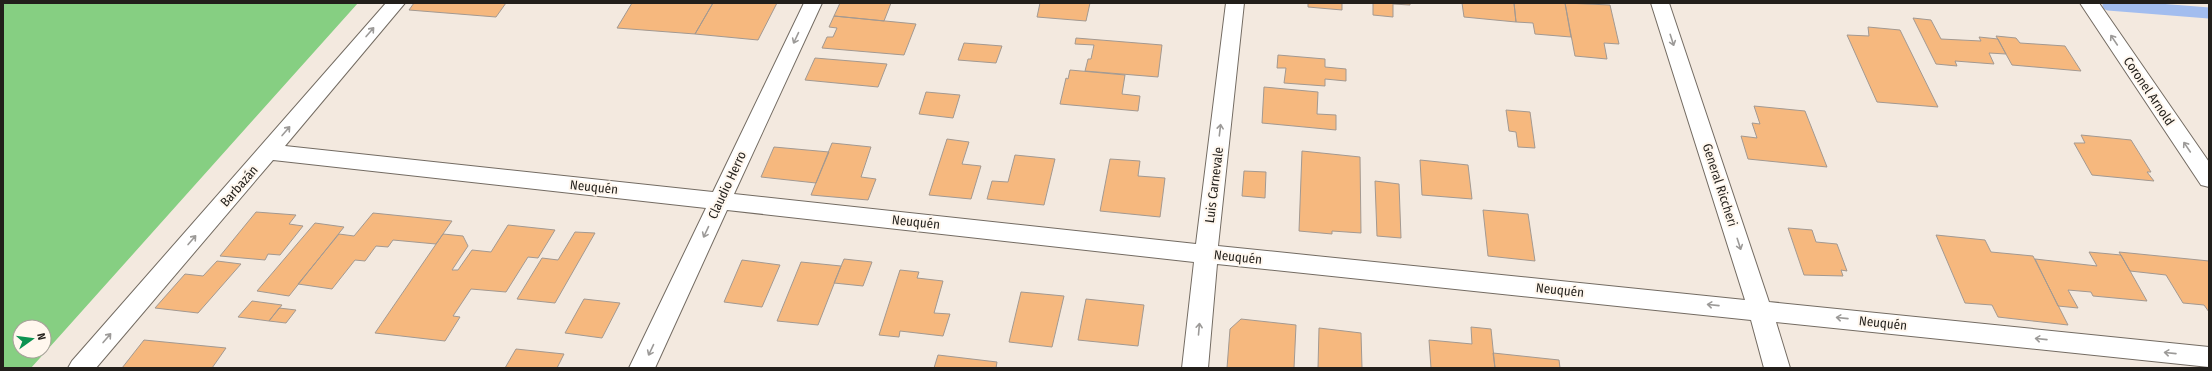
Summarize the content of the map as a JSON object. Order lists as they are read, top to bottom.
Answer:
{
  "streets": {
    "street": [
      "Coronel Arnold",
      "Claudio Herro",
      "Luis Carnevale",
      "General Riccheri",
      "Barbazán",
      "Neuquén"
    ]
  },
  "crossings": [
    ["Claudio Herro", "Neuquén"],
    ["Luis Carnevale", "Neuquén"],
    ["General Riccheri", "Neuquén"],
    ["Barbazán", "Neuquén"]
  ],
  "one_way": [
    "Coronel Arnold",
    "Claudio Herro",
    "Luis Carnevale",
    "General Riccheri",
    "Barbazán",
    "Neuquén"
  ],
  "north": "right"
}
